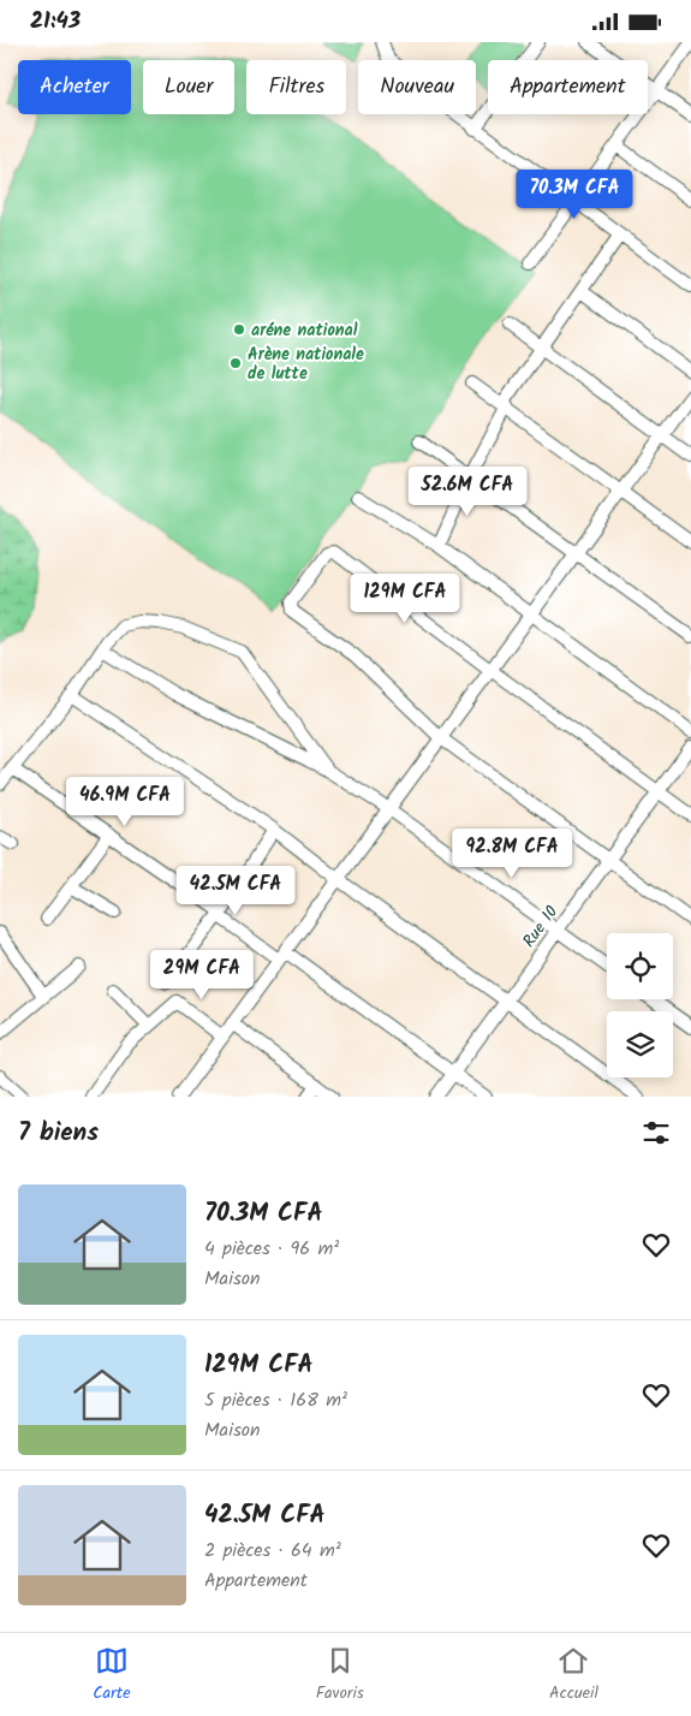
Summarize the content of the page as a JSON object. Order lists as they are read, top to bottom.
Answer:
{
  "streets": {
    "street": ["Rue 10"]
  },
  "places": ["aréne national", "Arène nationale de lutte"],
  "page": {
    "status": "21:43",
    "chip": [
      "Acheter",
      "Louer",
      "Filtres",
      "Nouveau",
      "Appartement"
    ],
    "price": [
      "70.3M CFA",
      "52.6M CFA",
      "129M CFA",
      "46.9M CFA",
      "92.8M CFA",
      "42.5M CFA",
      "29M CFA"
    ],
    "heading": "7 biens",
    "list": [
      {
        "name": "70.3M CFA",
        "note": "4 pièces · 96 m² · Maison"
      },
      {
        "name": "129M CFA",
        "note": "5 pièces · 168 m² · Maison"
      },
      {
        "name": "42.5M CFA",
        "note": "2 pièces · 64 m² · Appartement"
      }
    ],
    "tabs": ["Carte", "Favoris", "Accueil"]
  }
}
